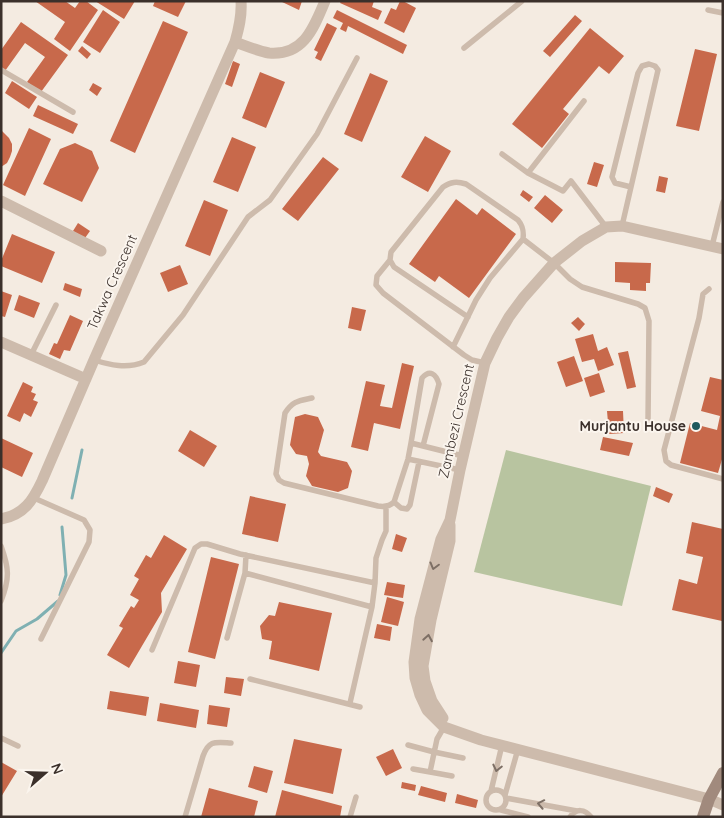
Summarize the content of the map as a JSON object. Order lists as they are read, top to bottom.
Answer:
{
  "streets": {
    "street": ["Takwa Crescent", "Zambezi Crescent"]
  },
  "places": ["Murjantu House"],
  "north": "right"
}
